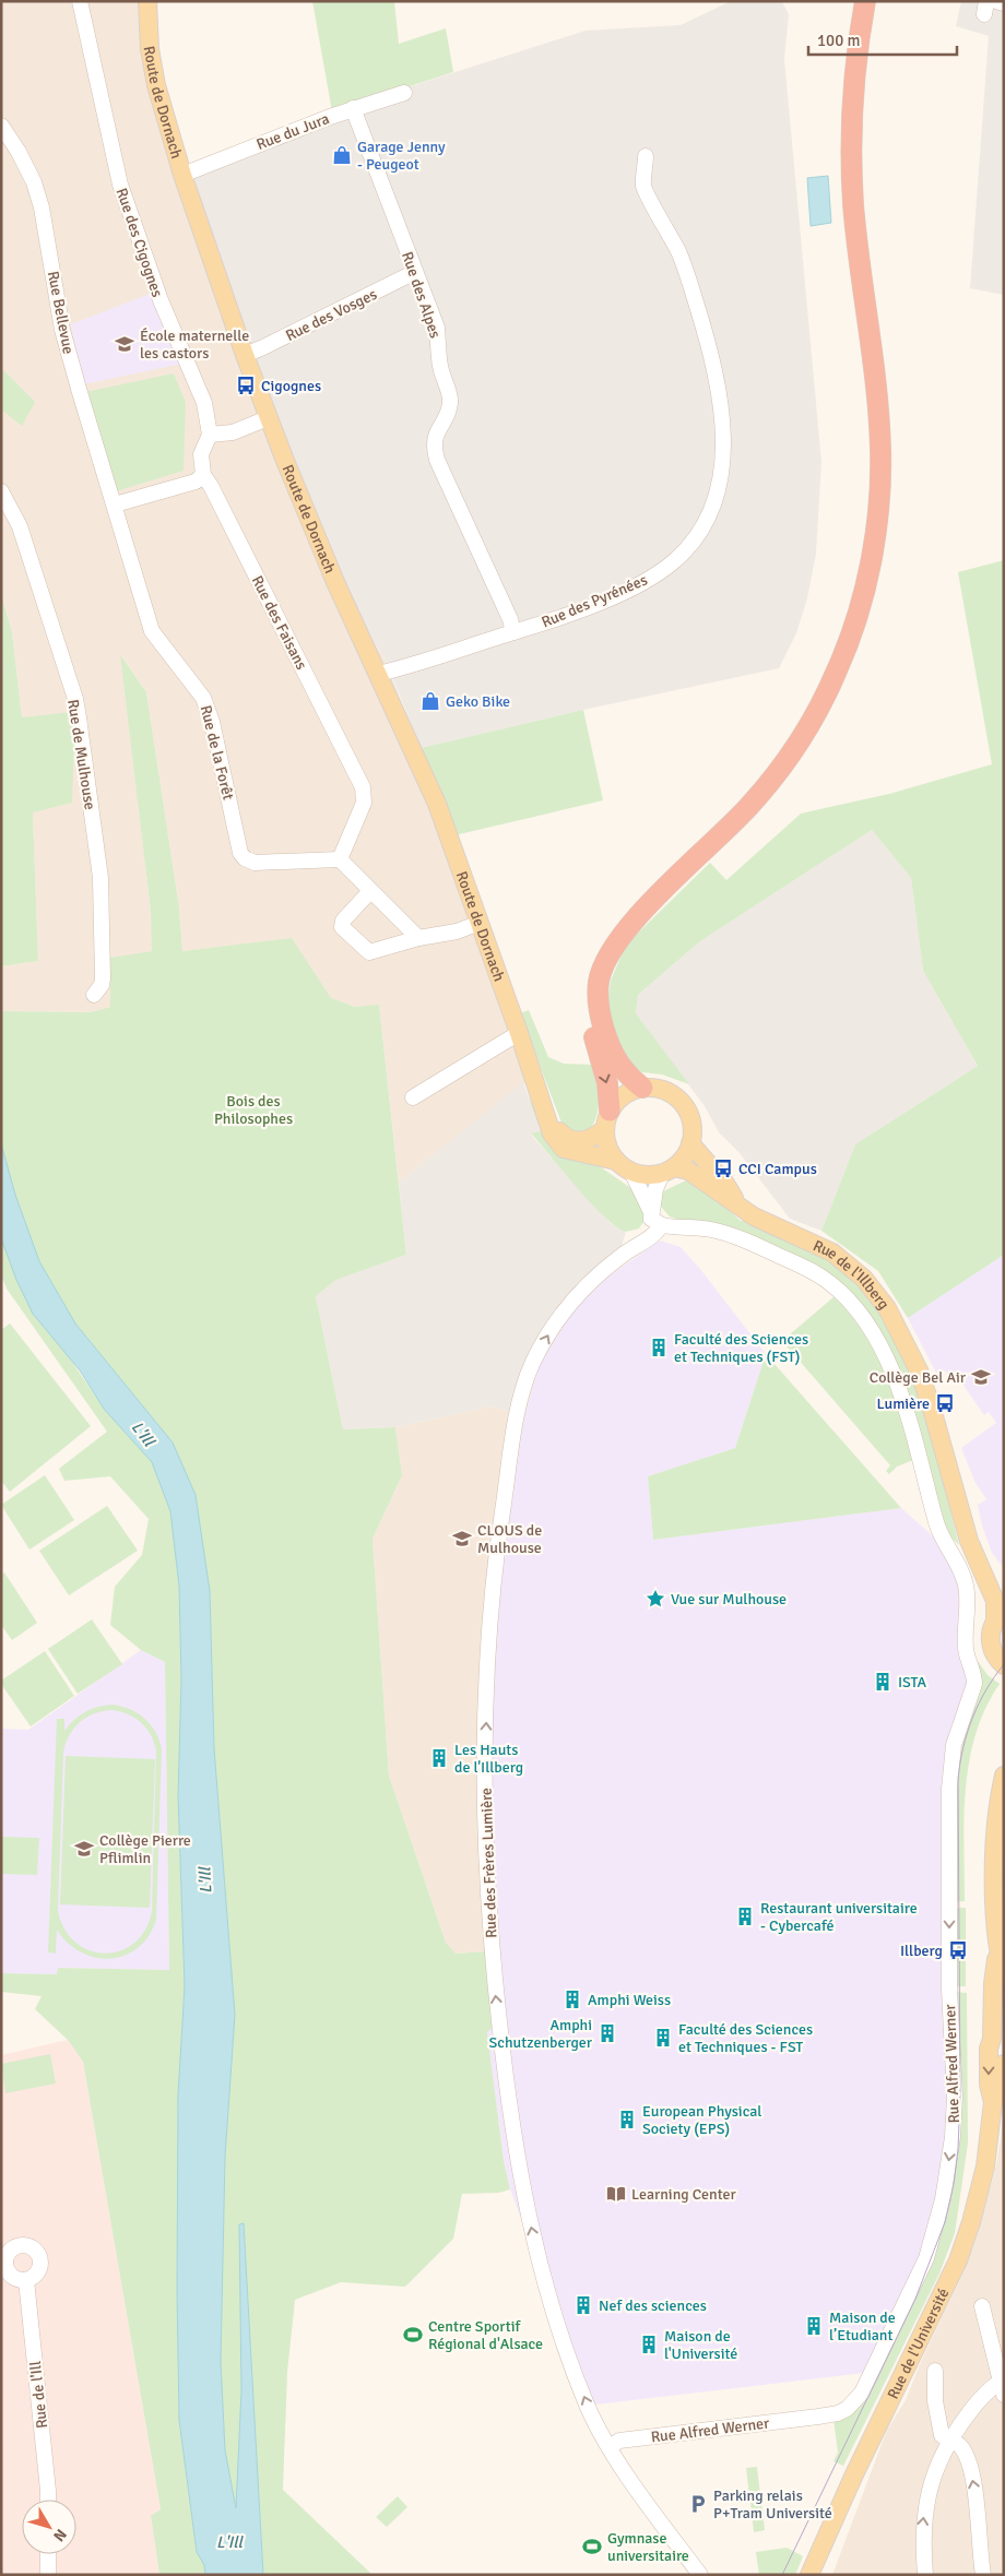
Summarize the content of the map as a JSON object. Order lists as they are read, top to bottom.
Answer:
{
  "streets": {
    "main road": ["Route de Dornach", "Rue de l'Illberg", "Rue de l'Université"],
    "street": [
      "Rue du Jura",
      "Rue des Cigognes",
      "Rue des Alpes",
      "Rue Bellevue",
      "Rue des Vosges",
      "Rue des Pyrénées",
      "Rue des Faisans",
      "Rue de la Forêt",
      "Rue de Mulhouse",
      "Rue des Frères Lumière",
      "Rue Alfred Werner",
      "Rue de l'Ill"
    ]
  },
  "crossings": [
    ["Route de Dornach", "Rue du Jura"],
    ["Route de Dornach", "Rue des Vosges"],
    ["Route de Dornach", "Rue des Pyrénées"],
    ["Rue du Jura", "Rue des Alpes"],
    ["Rue des Cigognes", "Rue des Faisans"],
    ["Rue des Alpes", "Rue des Vosges"],
    ["Rue des Alpes", "Rue des Pyrénées"],
    ["Rue Bellevue", "Rue de la Forêt"],
    ["Rue des Faisans", "Rue de la Forêt"],
    ["Rue des Frères Lumière", "Rue Alfred Werner"]
  ],
  "one_way": ["Rue des Frères Lumière"],
  "water": ["L'Ill"],
  "parks": ["Bois des Philosophes"],
  "places": {
    "shop": ["Garage Jenny - Peugeot", "Geko Bike"],
    "school or university": [
      "École maternelle les castors",
      "Collège Bel Air",
      "CLOUS de Mulhouse",
      "Collège Pierre Pflimlin"
    ],
    "bus stop": [
      "Cigognes",
      "CCI Campus",
      "Lumière",
      "Illberg"
    ],
    "building": [
      "Faculté des Sciences et Techniques (FST)",
      "ISTA",
      "Les Hauts de l'Illberg",
      "Restaurant universitaire - Cybercafé",
      "Amphi Weiss",
      "Amphi Schutzenberger",
      "Faculté des Sciences et Techniques - FST",
      "European Physical Society (EPS)",
      "Nef des sciences",
      "Maison de l’Etudiant",
      "Maison de l'Université"
    ],
    "place": ["Vue sur Mulhouse"],
    "library": ["Learning Center"],
    "sports": ["Centre Sportif Régional d'Alsace", "Gymnase universitaire"],
    "parking": ["Parking relais P+Tram Université"]
  },
  "scale_bar": "100 m",
  "north": "bottom right"
}
